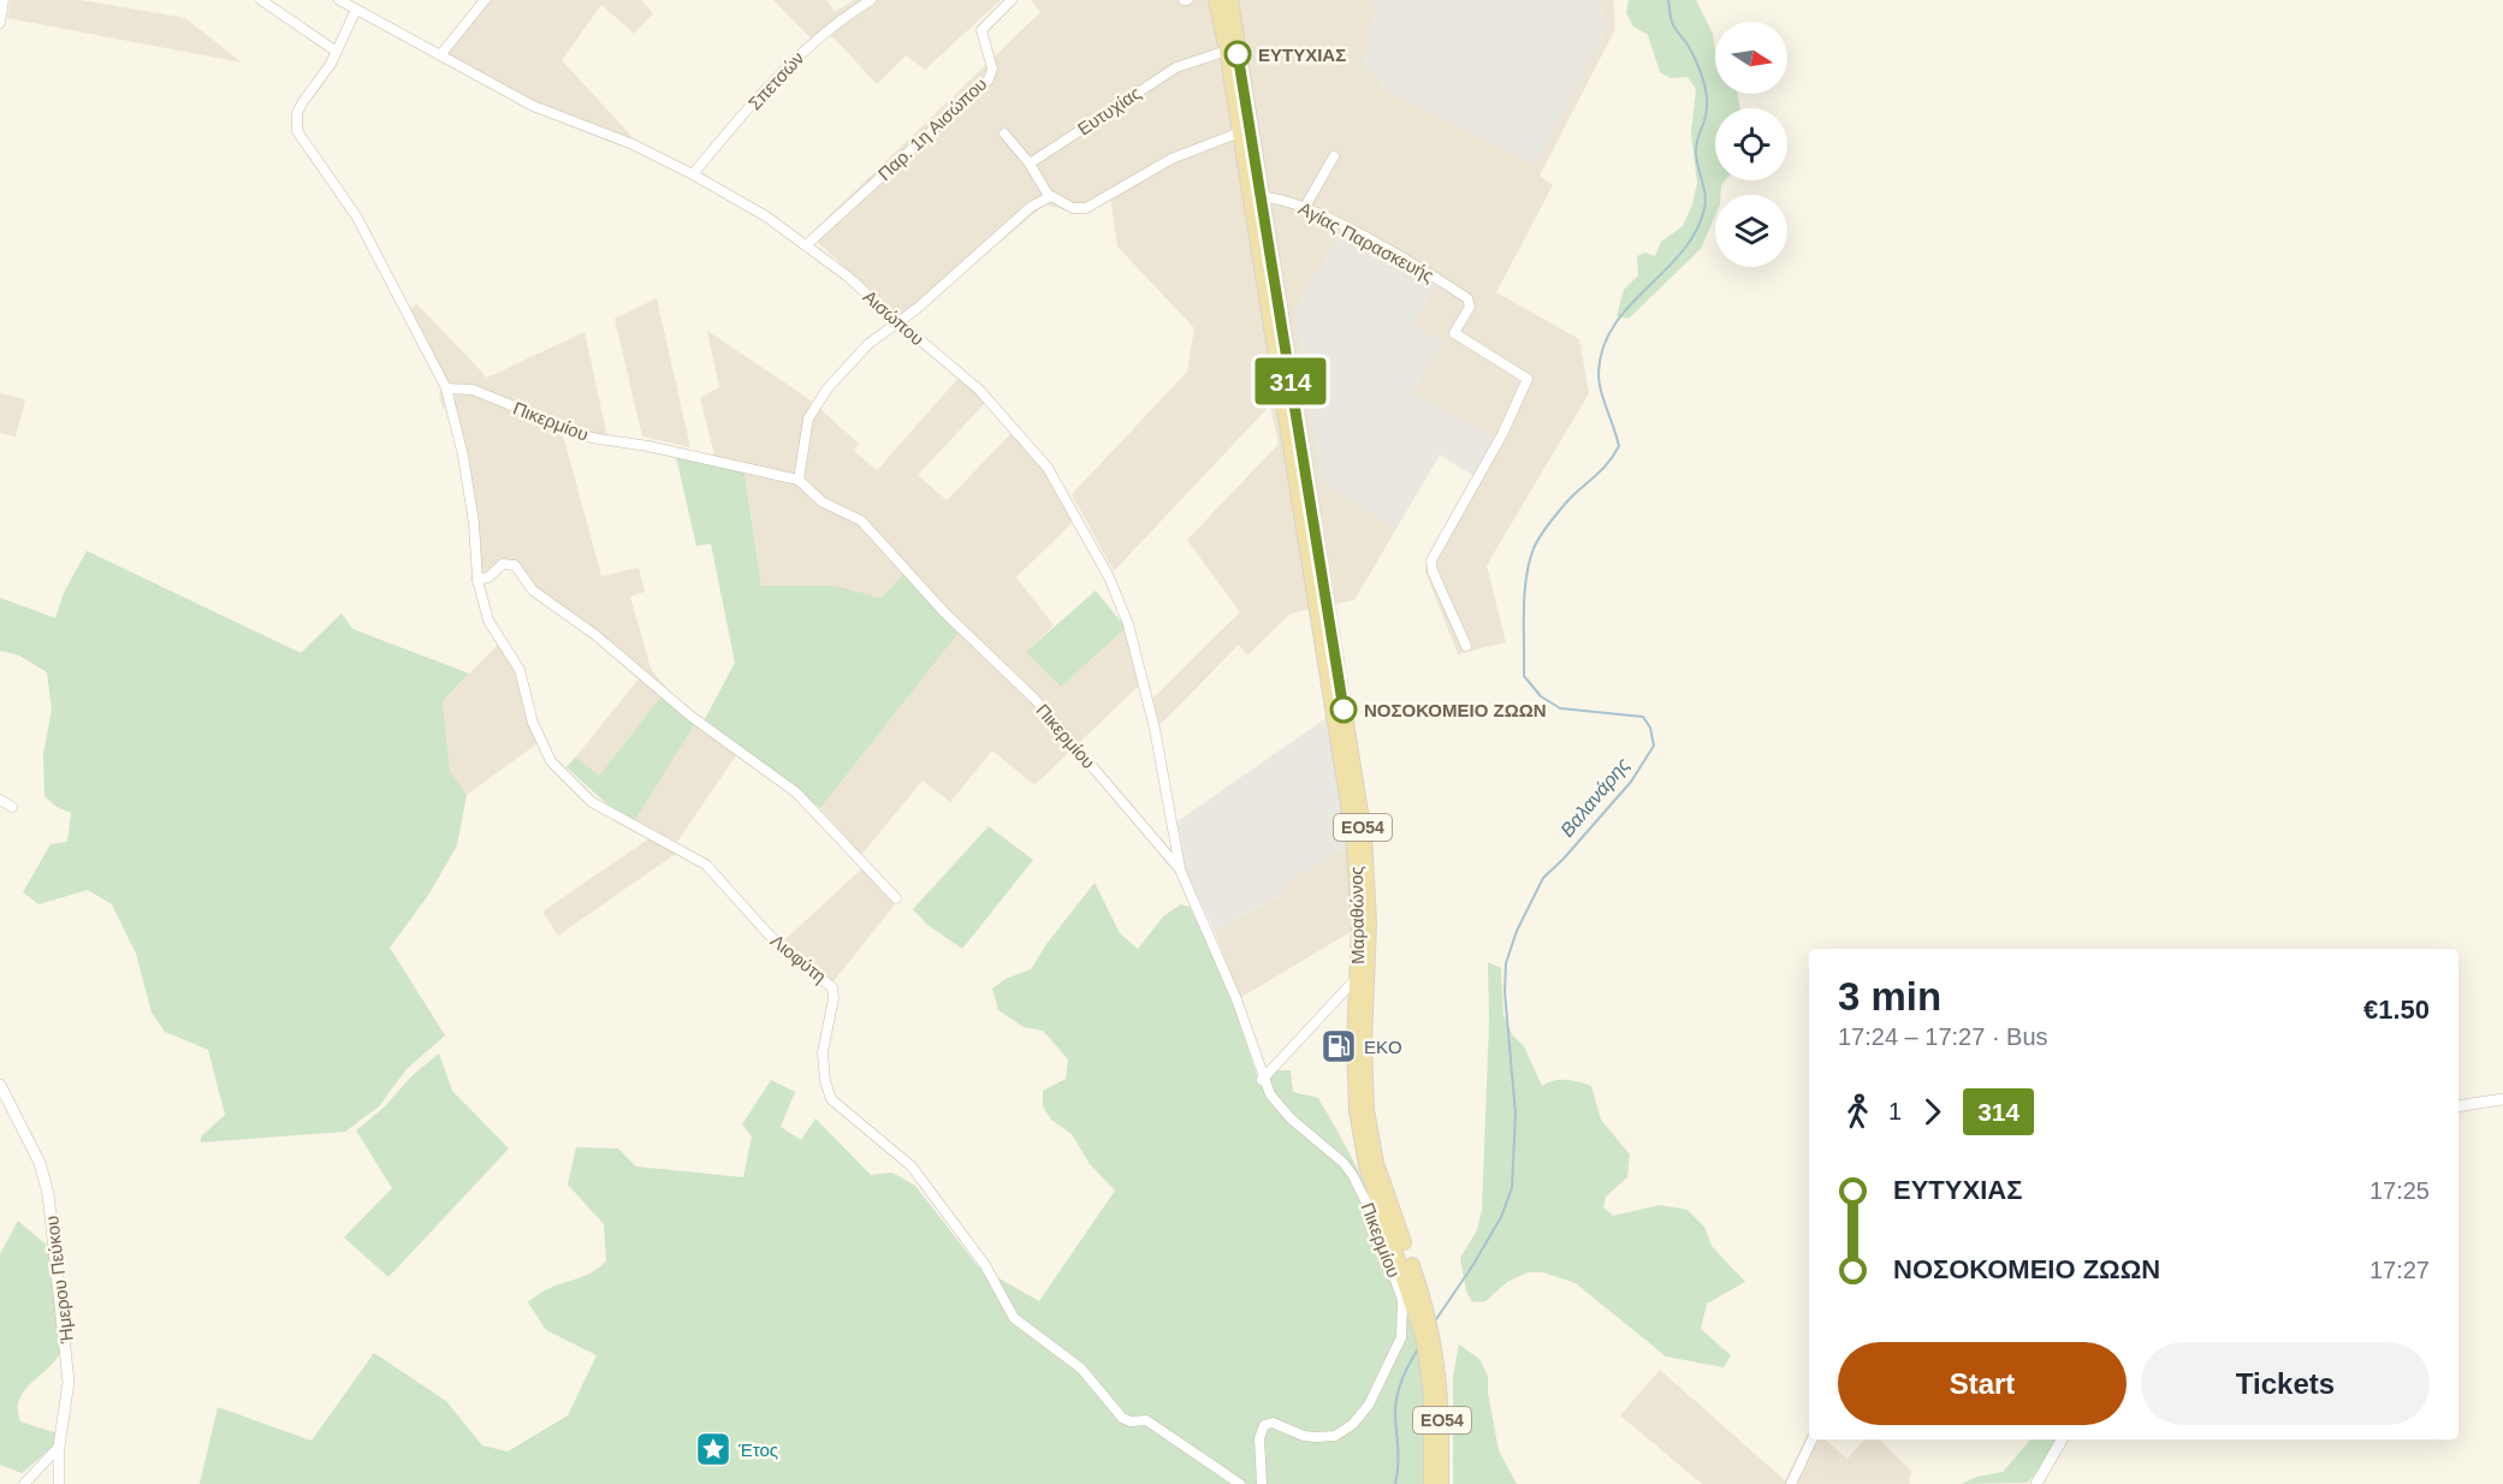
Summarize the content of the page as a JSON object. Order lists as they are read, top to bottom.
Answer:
{
  "streets": {
    "main road": ["ΕΟ54", "Μαραθώνος"],
    "street": [
      "Σπετσών",
      "Ευτυχίας",
      "Παρ. 1η Αισώπου",
      "Αγίας Παρασκευής",
      "Αισώπου",
      "Πικερμίου",
      "Λιοφύτη",
      "Ήμερου Πεύκου"
    ]
  },
  "crossings": [
    ["Σπετσών", "Αισώπου"],
    ["Ευτυχίας", "Μαραθώνος"],
    ["Παρ. 1η Αισώπου", "Αισώπου"],
    ["Αγίας Παρασκευής", "Μαραθώνος"],
    ["Αισώπου", "Πικερμίου"]
  ],
  "water": ["Βαλανάρης"],
  "places": {
    "other": ["ΕΥΤΥΧΙΑΣ", "ΝΟΣΟΚΟΜΕΙΟ ΖΩΩΝ"],
    "fuel station": ["EKO"],
    "place": ["Έτος"]
  },
  "lines": ["bus line 314"],
  "north": "right",
  "page": {
    "on_map": "314",
    "heading": ["3 min", "17:24 – 17:27 · Bus", "€1.50"],
    "legs": ["1", "314"],
    "list": [
      {
        "name": "ΕΥΤΥΧΙΑΣ",
        "value": "17:25"
      },
      {
        "name": "ΝΟΣΟΚΟΜΕΙΟ ΖΩΩΝ",
        "value": "17:27"
      }
    ],
    "buttons": ["Start", "Tickets"]
  }
}
